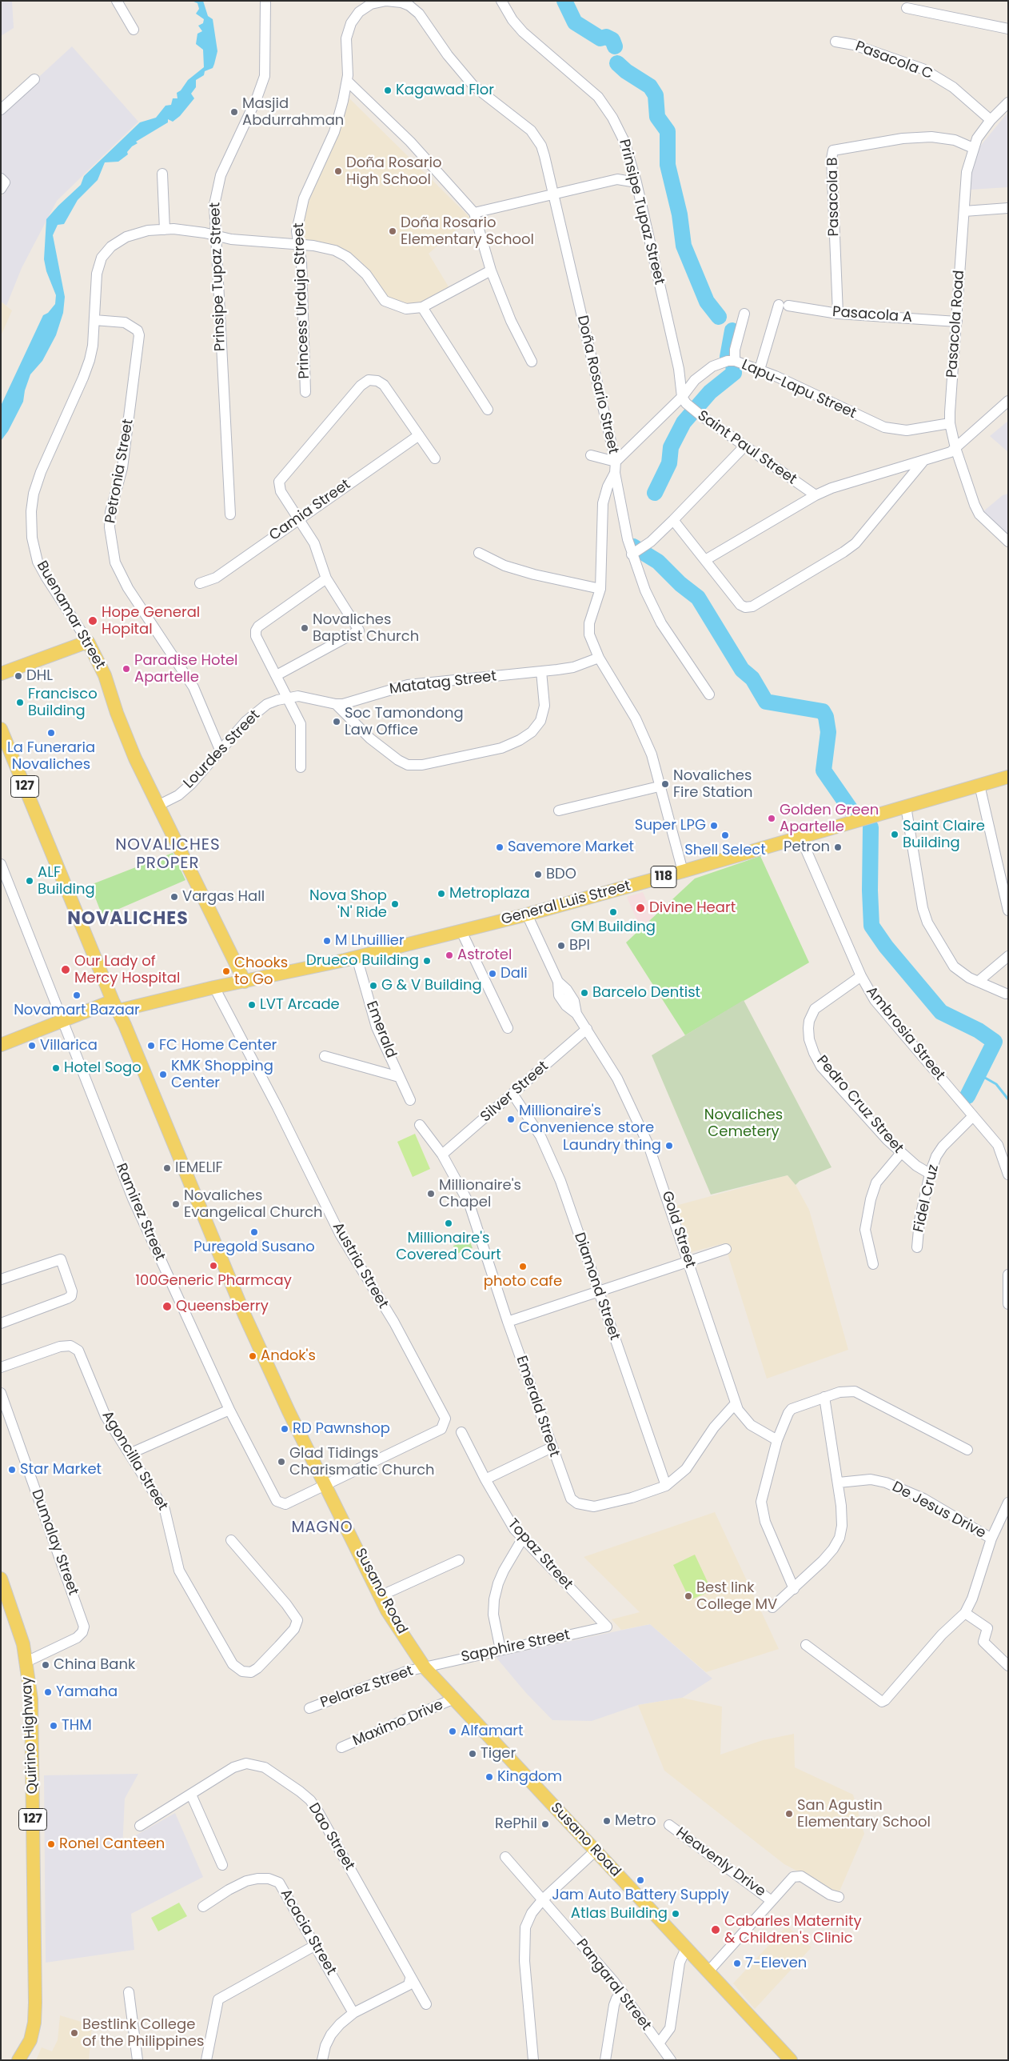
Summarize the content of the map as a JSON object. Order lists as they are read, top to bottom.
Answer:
{
  "streets": {
    "main road": [
      "Buenamar Street",
      "127",
      "118",
      "General Luis Street",
      "Susano Road",
      "Quirino Highway"
    ],
    "street": [
      "Pasacola C",
      "Pasacola B",
      "Prinsipe Tupaz Street",
      "Princess Urduja Street",
      "Pasacola A",
      "Pasacola Road",
      "Doña Rosario Street",
      "Lapu-Lapu Street",
      "Saint Paul Street",
      "Petronia Street",
      "Camia Street",
      "Matatag Street",
      "Lourdes Street",
      "Emerald",
      "Ambrosia Street",
      "Silver Street",
      "Pedro Cruz Street",
      "Fidel Cruz",
      "Ramirez Street",
      "Gold Street",
      "Austria Street",
      "Diamond Street",
      "Emerald Street",
      "Agoncilla Street",
      "De Jesus Drive",
      "Dumalay Street",
      "Topaz Street",
      "Sapphire Street",
      "Pelarez Street",
      "Maximo Drive",
      "Dao Street",
      "Heavenly Drive",
      "Acacia Street",
      "Pangaral Street"
    ]
  },
  "crossings": [
    ["Pasacola C", "Pasacola Road"],
    ["Pasacola B", "Pasacola A"],
    ["Pasacola B", "Pasacola Road"],
    ["Prinsipe Tupaz Street", "Lapu-Lapu Street"],
    ["Prinsipe Tupaz Street", "Saint Paul Street"],
    ["Prinsipe Tupaz Street", "Buenamar Street"],
    ["Princess Urduja Street", "Doña Rosario Street"],
    ["Princess Urduja Street", "Buenamar Street"],
    ["Pasacola A", "Pasacola Road"],
    ["Pasacola A", "Lapu-Lapu Street"],
    ["Pasacola Road", "Lapu-Lapu Street"],
    ["Doña Rosario Street", "Lapu-Lapu Street"],
    ["Doña Rosario Street", "Matatag Street"],
    ["Doña Rosario Street", "General Luis Street"],
    ["Lapu-Lapu Street", "Saint Paul Street"],
    ["Petronia Street", "Buenamar Street"],
    ["Petronia Street", "Lourdes Street"],
    ["Buenamar Street", "Lourdes Street"],
    ["Buenamar Street", "General Luis Street"],
    ["Matatag Street", "Lourdes Street"],
    ["127", "General Luis Street"],
    ["127", "Susano Road"],
    ["General Luis Street", "Emerald"],
    ["General Luis Street", "Ambrosia Street"],
    ["General Luis Street", "Gold Street"],
    ["General Luis Street", "Austria Street"],
    ["General Luis Street", "Susano Road"],
    ["Ambrosia Street", "Pedro Cruz Street"],
    ["Ambrosia Street", "Fidel Cruz"],
    ["Silver Street", "Gold Street"],
    ["Silver Street", "Diamond Street"],
    ["Silver Street", "Emerald Street"],
    ["Pedro Cruz Street", "Fidel Cruz"],
    ["Ramirez Street", "Austria Street"],
    ["Ramirez Street", "Susano Road"],
    ["Gold Street", "Emerald Street"],
    ["Austria Street", "Susano Road"],
    ["Diamond Street", "Emerald Street"],
    ["Dumalay Street", "Quirino Highway"],
    ["Topaz Street", "Sapphire Street"],
    ["Susano Road", "Sapphire Street"],
    ["Susano Road", "Pelarez Street"],
    ["Susano Road", "Maximo Drive"],
    ["Susano Road", "Heavenly Drive"],
    ["Sapphire Street", "Pelarez Street"]
  ],
  "districts": ["NOVALICHES PROPER", "NOVALICHES", "MAGNO"],
  "parks": ["Novaliches Cemetery"],
  "places": [
    "Kagawad Flor",
    "Masjid Abdurrahman",
    "Doña Rosario High School",
    "Doña Rosario Elementary School",
    "Hope General Hopital",
    "Novaliches Baptist Church",
    "Paradise Hotel Apartelle",
    "DHL",
    "Francisco Building",
    "Soc Tamondong Law Office",
    "La Funeraria Novaliches",
    "Novaliches Fire Station",
    "Golden Green Apartelle",
    "Super LPG",
    "Saint Claire Building",
    "Shell Select",
    "Savemore Market",
    "Petron",
    "BDO",
    "ALF Building",
    "Metroplaza",
    "Vargas Hall",
    "Nova Shop 'N' Ride",
    "Divine Heart",
    "GM Building",
    "M Lhuillier",
    "BPI",
    "Astrotel",
    "Drueco Building",
    "Our Lady of Mercy Hospital",
    "Chooks to Go",
    "Dali",
    "G & V Building",
    "Barcelo Dentist",
    "Novamart Bazaar",
    "LVT Arcade",
    "Villarica",
    "FC Home Center",
    "Hotel Sogo",
    "KMK Shopping Center",
    "Millionaire's Convenience store",
    "Laundry thing",
    "IEMELIF",
    "Millionaire's Chapel",
    "Novaliches Evangelical Church",
    "Millionaire's Covered Court",
    "Puregold Susano",
    "100Generic Pharmcay",
    "photo cafe",
    "Queensberry",
    "Andok's",
    "RD Pawnshop",
    "Glad Tidings Charismatic Church",
    "Star Market",
    "Best link College MV",
    "China Bank",
    "Yamaha",
    "THM",
    "Alfamart",
    "Tiger",
    "Kingdom",
    "San Agustin Elementary School",
    "Metro",
    "RePhil",
    "Ronel Canteen",
    "Jam Auto Battery Supply",
    "Atlas Building",
    "Cabarles Maternity & Children's Clinic",
    "7-Eleven",
    "Bestlink College of the Philippines"
  ]
}
